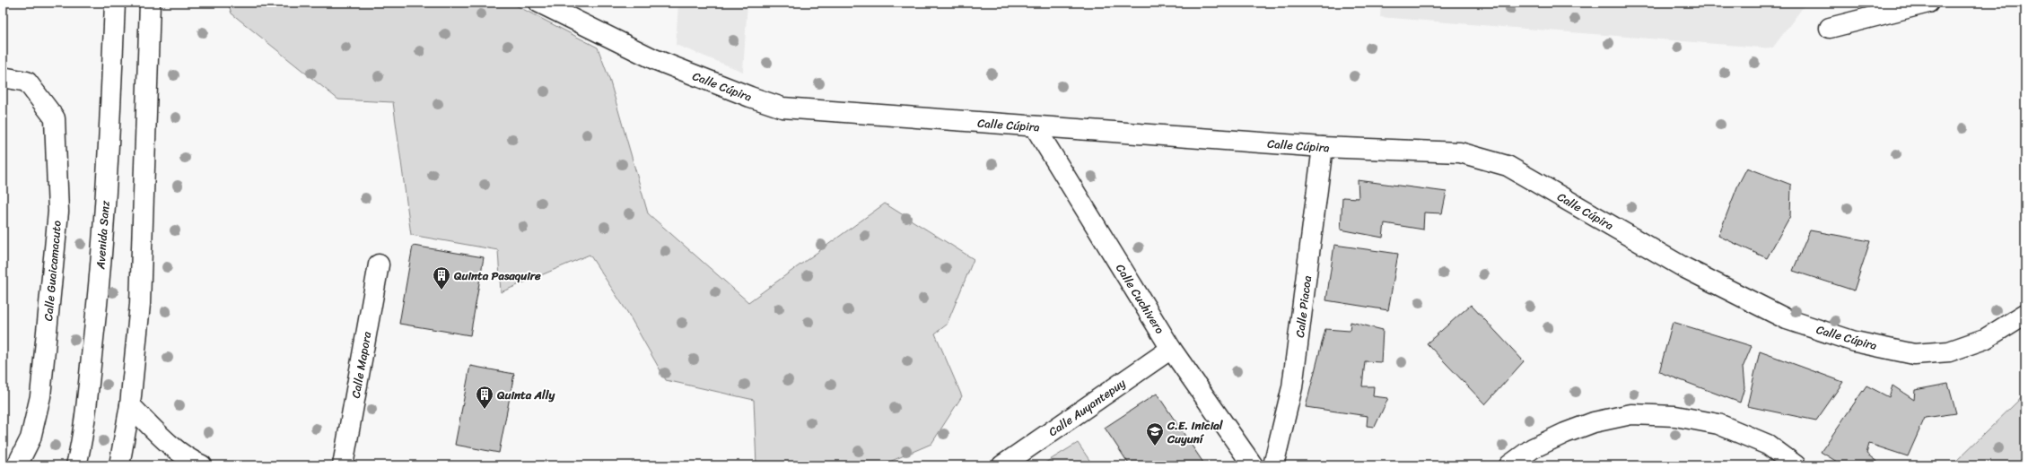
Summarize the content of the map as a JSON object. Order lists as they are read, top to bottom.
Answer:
{
  "streets": {
    "street": [
      "Calle Cúpira",
      "Avenida Sanz",
      "Calle Guaicamacuto",
      "Calle Cuchivero",
      "Calle Piacoa",
      "Calle Mapora",
      "Calle Auyantepuy"
    ]
  },
  "crossings": [
    ["Calle Cúpira", "Calle Cuchivero"],
    ["Calle Cúpira", "Calle Piacoa"],
    ["Calle Cuchivero", "Calle Auyantepuy"]
  ],
  "places": {
    "building": ["Quinta Pasaquire", "Quinta Ally"],
    "school or university": ["C.E. Inicial Cuyuní"]
  }
}
